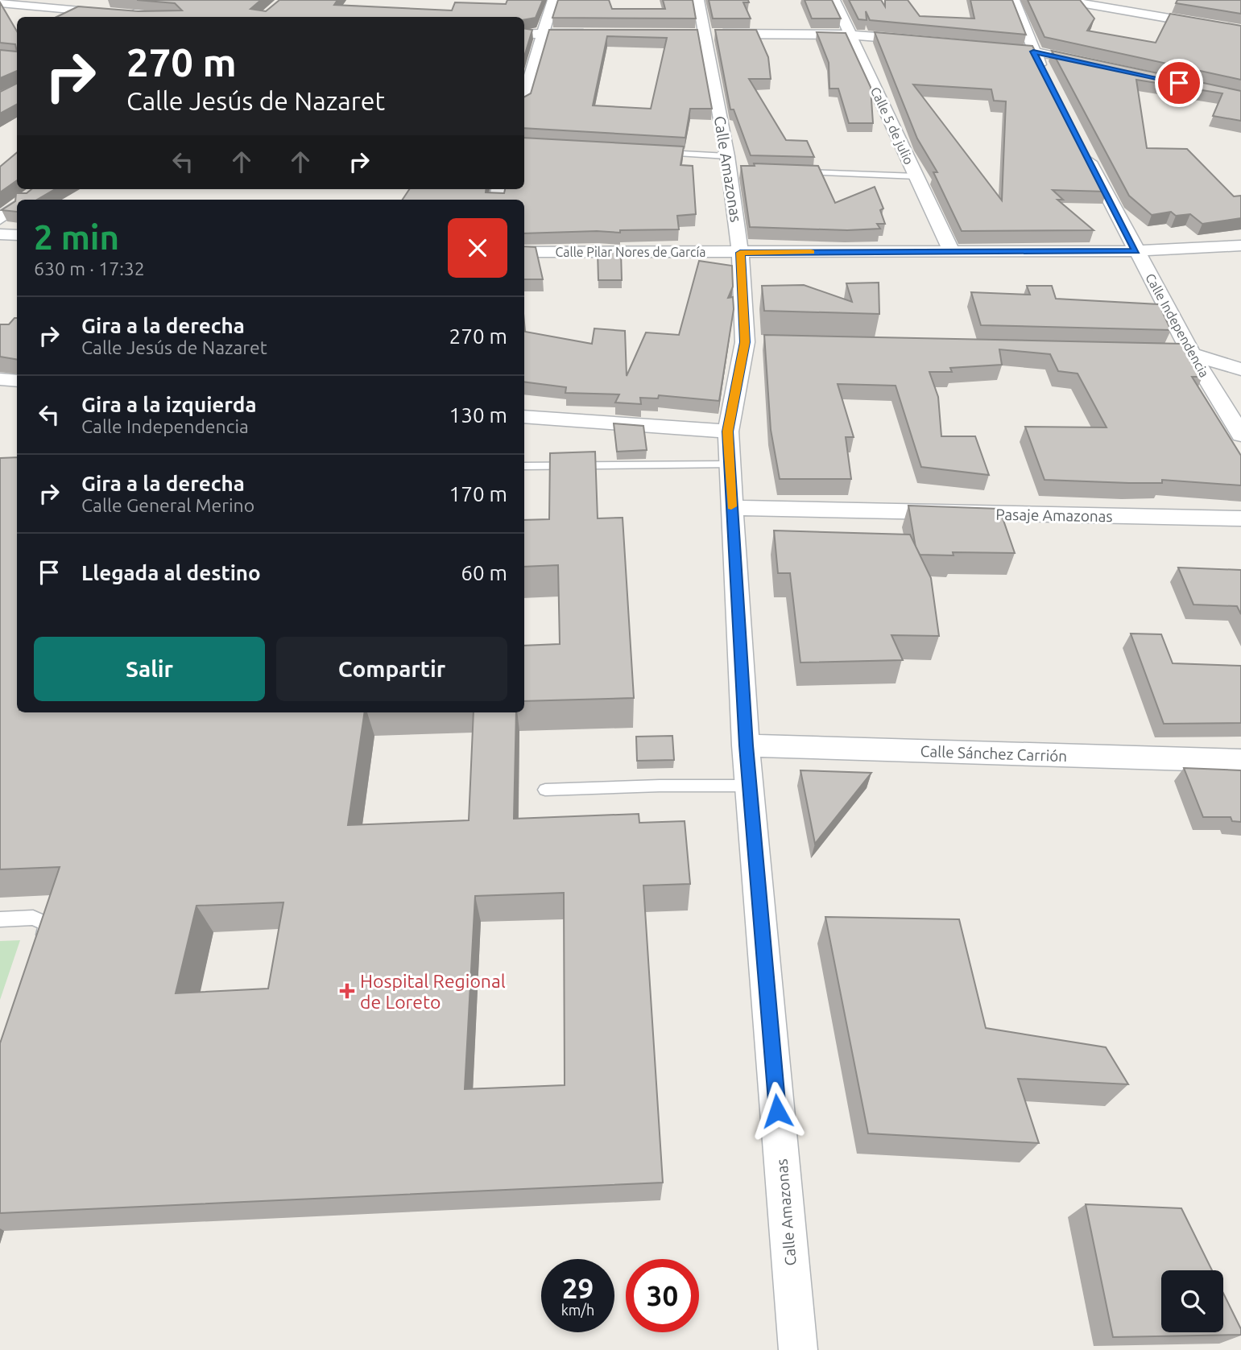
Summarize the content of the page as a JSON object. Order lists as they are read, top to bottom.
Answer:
{
  "streets": {
    "street": [
      "Calle 5 de julio",
      "Calle Amazonas",
      "Calle Pilar Nores de García",
      "Calle Independencia",
      "Pasaje Amazonas",
      "Calle Sánchez Carrión"
    ]
  },
  "crossings": [
    ["Calle 5 de julio", "Calle Pilar Nores de García"],
    ["Calle Amazonas", "Calle Pilar Nores de García"],
    ["Calle Amazonas", "Pasaje Amazonas"],
    ["Calle Amazonas", "Calle Sánchez Carrión"],
    ["Calle Pilar Nores de García", "Calle Independencia"]
  ],
  "places": {
    "health": ["Hospital Regional de Loreto"]
  },
  "page": {
    "turn": ["270 m", "Calle Jesús de Nazaret"],
    "heading": ["2 min", "630 m · 17:32"],
    "list": [
      {
        "name": "Gira a la derecha",
        "note": "Calle Jesús de Nazaret",
        "value": "270 m"
      },
      {
        "name": "Gira a la izquierda",
        "note": "Calle Independencia",
        "value": "130 m"
      },
      {
        "name": "Gira a la derecha",
        "note": "Calle General Merino",
        "value": "170 m"
      },
      {
        "name": "Llegada al destino",
        "value": "60 m"
      }
    ],
    "buttons": ["Salir", "Compartir"],
    "speed": "29 km/h",
    "limit": "30"
  }
}
